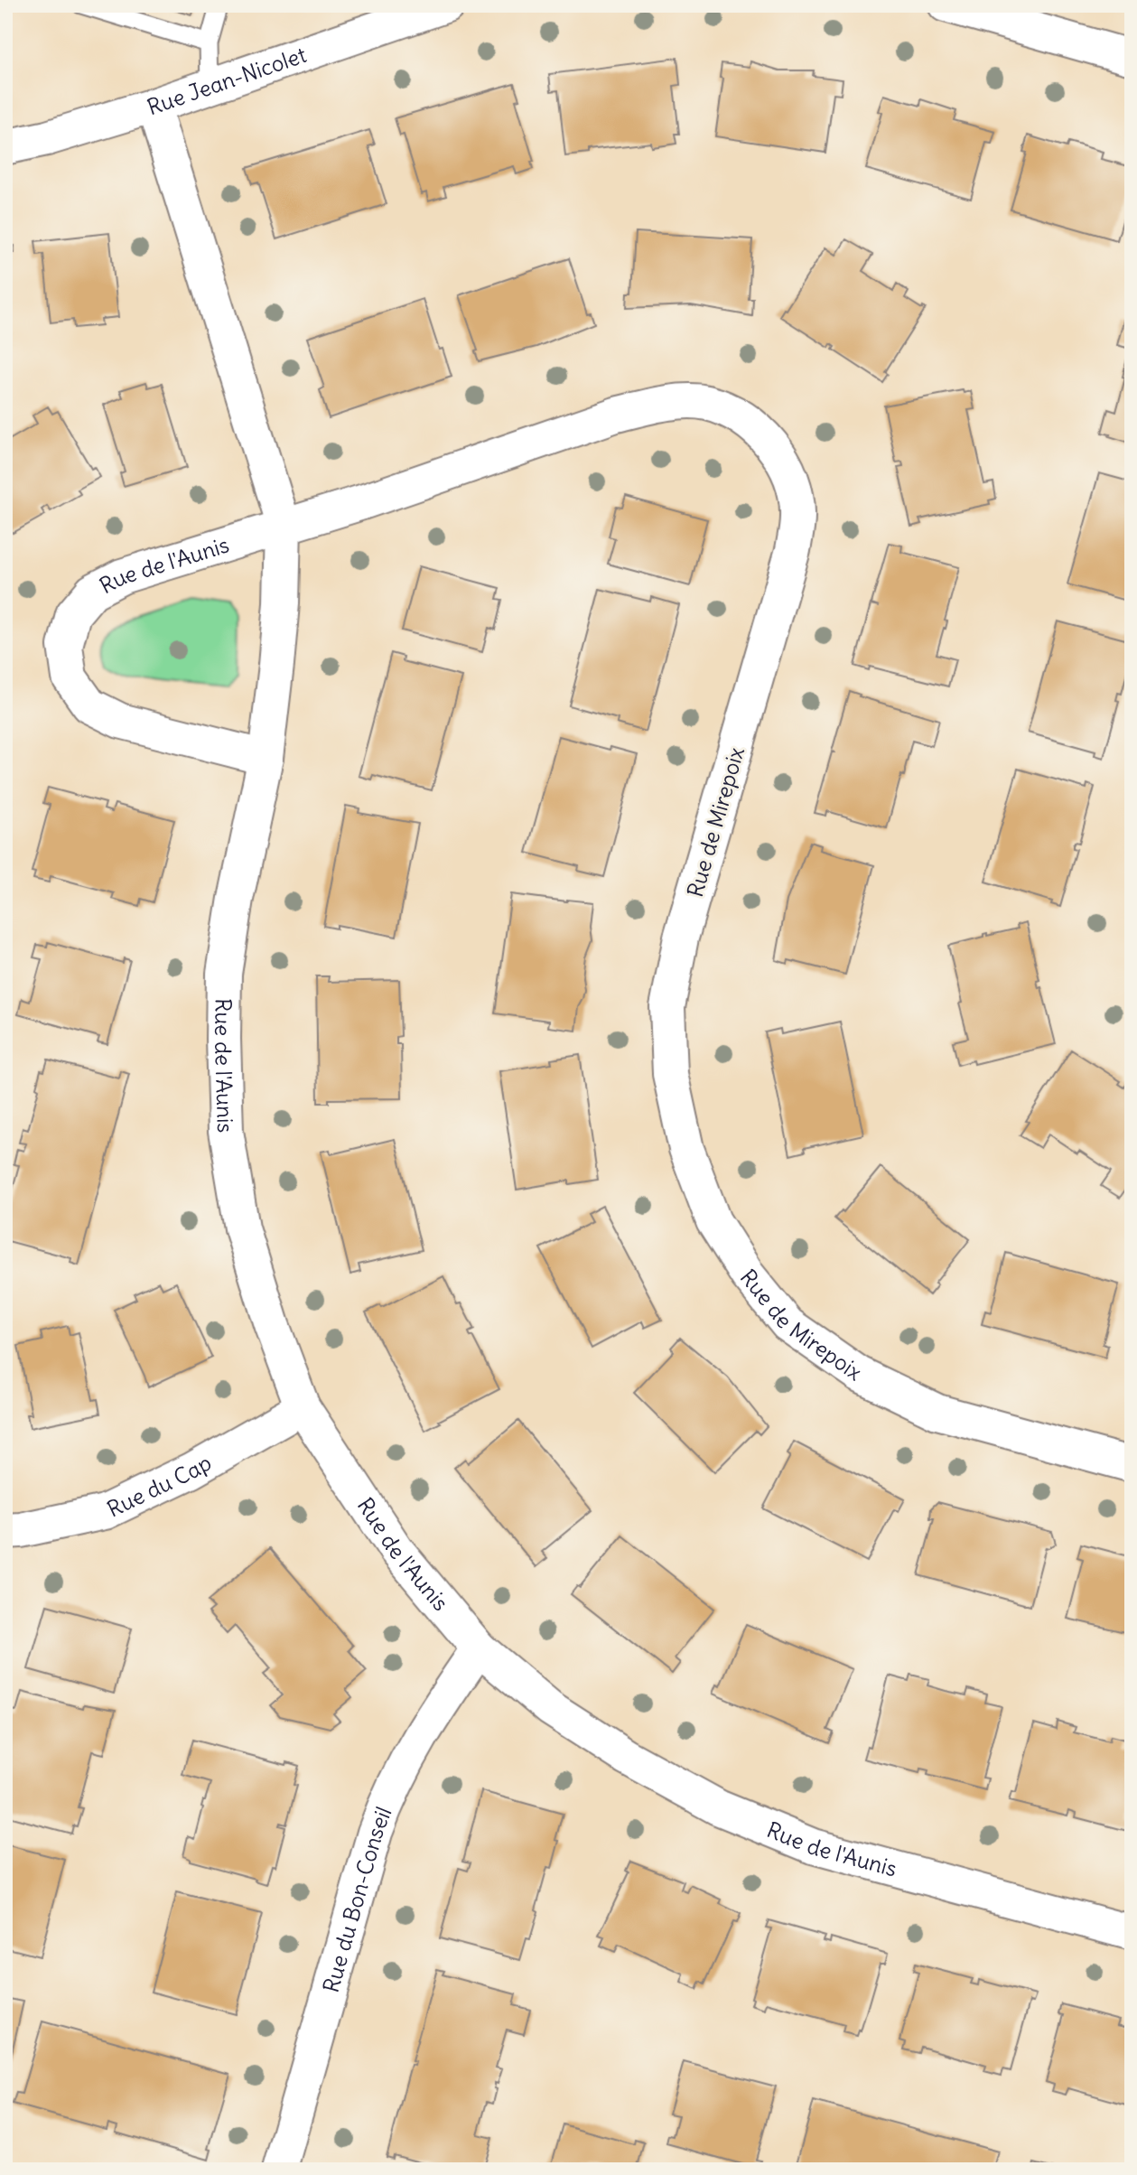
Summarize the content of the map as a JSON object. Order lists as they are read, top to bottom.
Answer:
{
  "streets": {
    "street": [
      "Rue Jean-Nicolet",
      "Rue de l'Aunis",
      "Rue de Mirepoix",
      "Rue du Cap",
      "Rue du Bon-Conseil"
    ]
  },
  "crossings": [
    ["Rue Jean-Nicolet", "Rue de l'Aunis"],
    ["Rue de l'Aunis", "Rue de Mirepoix"],
    ["Rue de l'Aunis", "Rue du Cap"],
    ["Rue de l'Aunis", "Rue du Bon-Conseil"]
  ]
}
